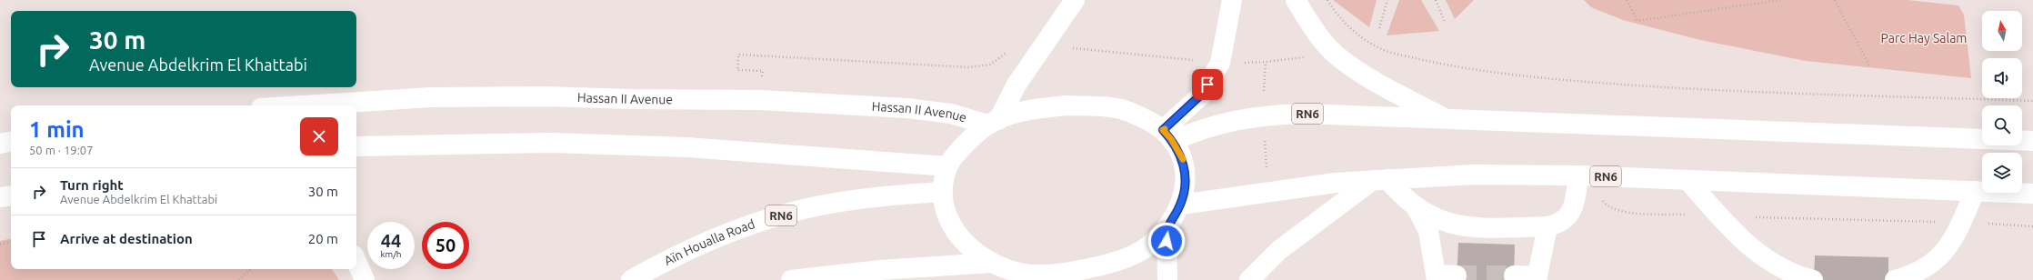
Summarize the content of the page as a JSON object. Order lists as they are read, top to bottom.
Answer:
{
  "streets": {
    "main road": ["Hassan II Avenue", "RN6", "Aïn Houalla Road"]
  },
  "parks": ["Parc Hay Salam"],
  "north": "top",
  "page": {
    "turn": ["30 m", "Avenue Abdelkrim El Khattabi"],
    "heading": ["1 min", "50 m · 19:07"],
    "list": [
      {
        "name": "Turn right",
        "note": "Avenue Abdelkrim El Khattabi",
        "value": "30 m"
      },
      {
        "name": "Arrive at destination",
        "value": "20 m"
      }
    ],
    "speed": "44 km/h",
    "limit": "50"
  }
}
